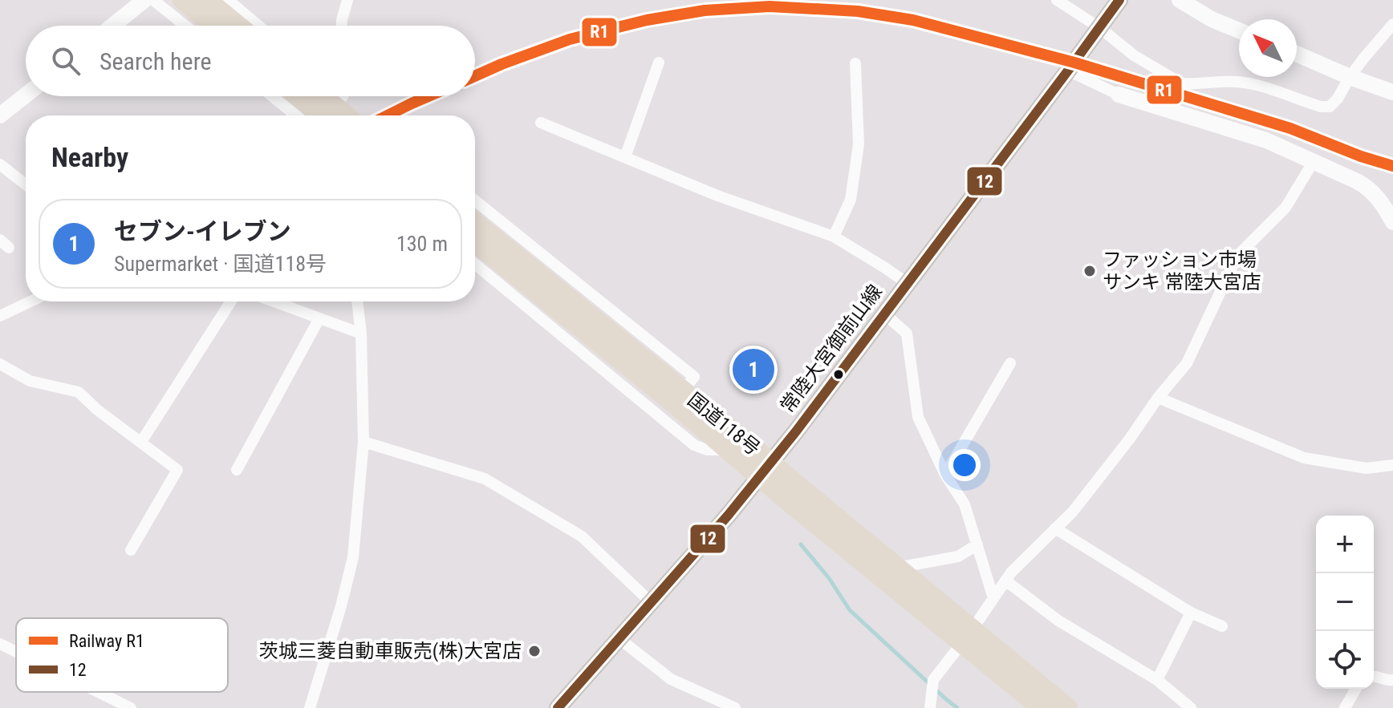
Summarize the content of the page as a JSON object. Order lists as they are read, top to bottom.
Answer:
{
  "streets": {
    "highway": ["国道118号"],
    "main road": ["常陸大宮御前山線"]
  },
  "crossings": [
    ["常陸大宮御前山線", "国道118号"]
  ],
  "places": ["ファッション市場 サンキ 常陸大宮店", "茨城三菱自動車販売(株)大宮店"],
  "lines": ["transit line 12", "rail line R1"],
  "legend": ["Railway R1", "12"],
  "north": "top left",
  "page": {
    "search": "Search here",
    "heading": "Nearby",
    "list": [
      {
        "mark": "1",
        "name": "セブン-イレブン",
        "note": "Supermarket · 国道118号",
        "value": "130 m"
      }
    ],
    "pins": "1",
    "map_buttons": ["+", "−"]
  }
}
